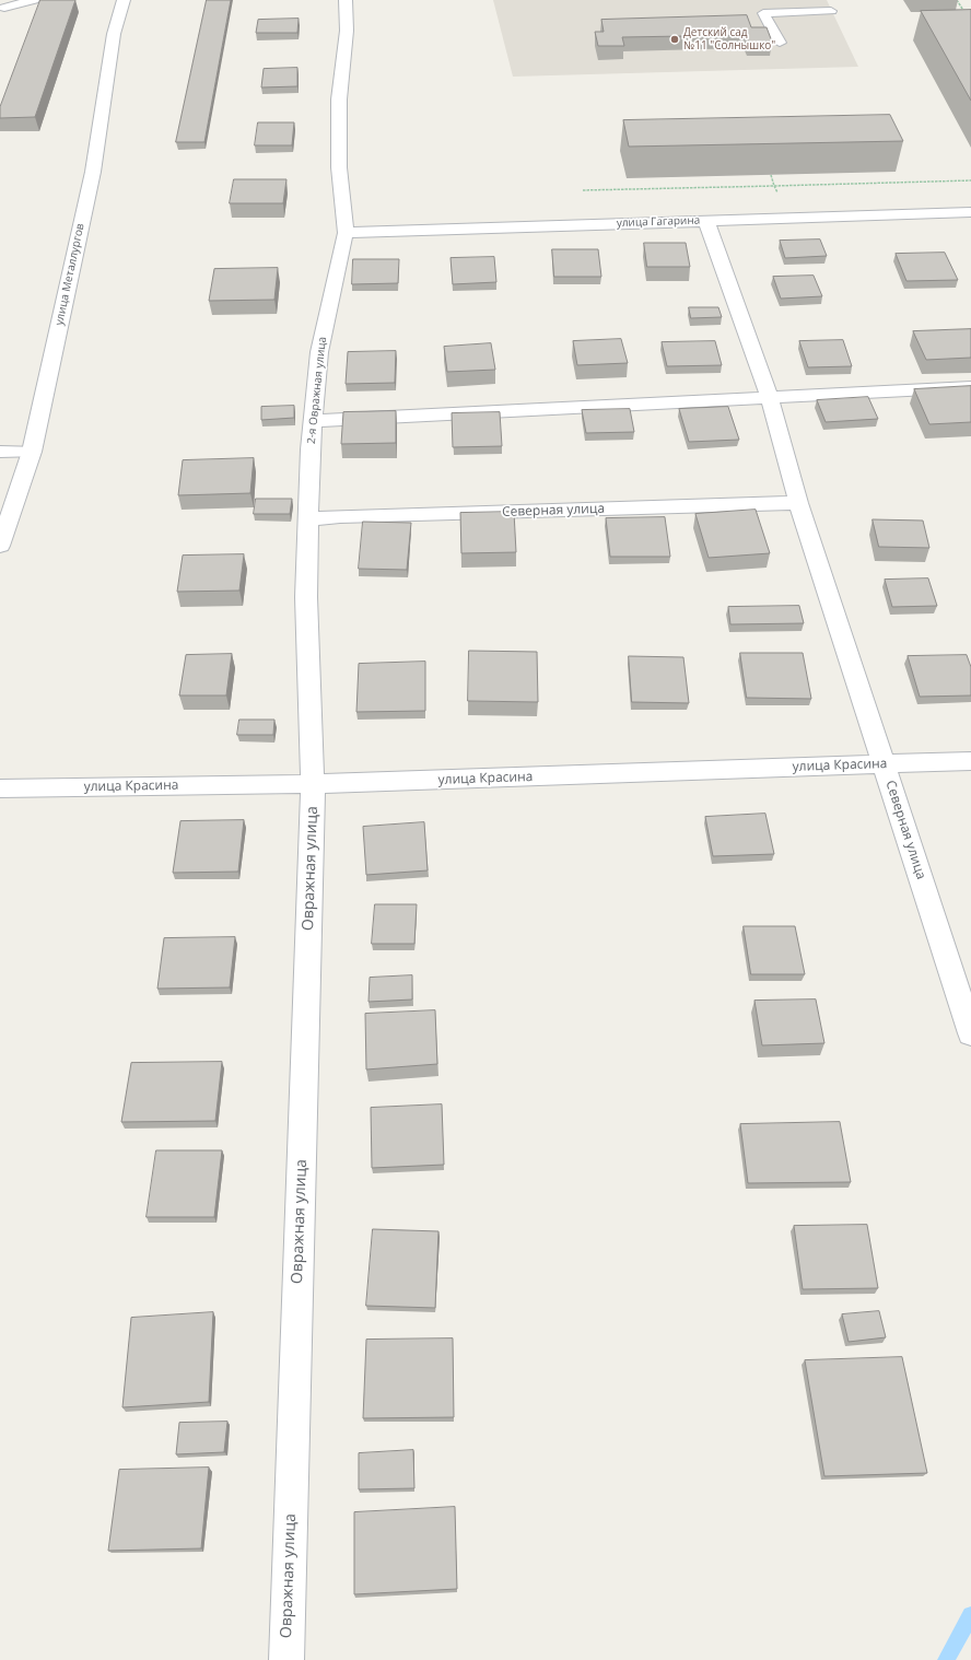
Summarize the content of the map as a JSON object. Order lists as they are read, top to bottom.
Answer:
{
  "streets": {
    "street": [
      "улица Гагарина",
      "улица Металлургов",
      "2-я Овражная улица",
      "Северная улица",
      "улица Красина",
      "Овражная улица"
    ]
  },
  "crossings": [
    ["улица Гагарина", "2-я Овражная улица"],
    ["улица Гагарина", "Северная улица"],
    ["2-я Овражная улица", "Северная улица"],
    ["2-я Овражная улица", "улица Красина"],
    ["2-я Овражная улица", "Овражная улица"],
    ["Северная улица", "улица Красина"],
    ["улица Красина", "Овражная улица"]
  ],
  "places": ["Детский сад №11 \"Солнышко\""]
}
